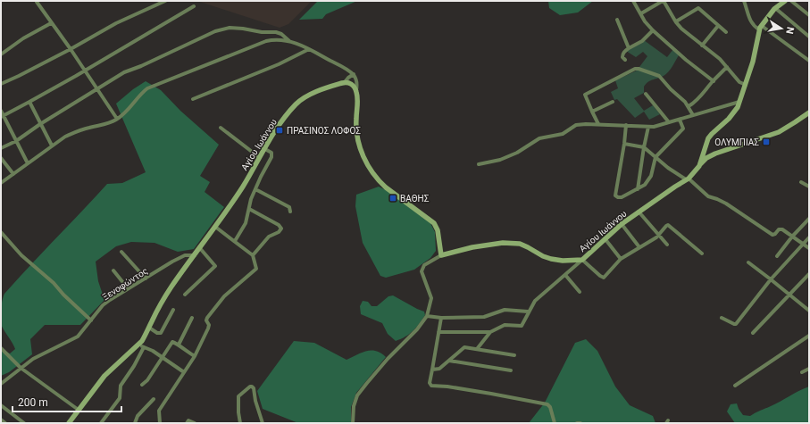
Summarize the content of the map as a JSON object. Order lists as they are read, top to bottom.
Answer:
{
  "streets": {
    "street": ["Αγίου Ιωάννου", "Ξενοφώντος"]
  },
  "crossings": [
    ["Αγίου Ιωάννου", "Ξενοφώντος"]
  ],
  "places": {
    "transit": ["ΠΡΑΣΙΝΟΣ ΛΟΦΟΣ", "ΟΛΥΜΠΙΑΣ", "ΒΑΘΗΣ"]
  },
  "scale_bar": "200 m",
  "north": "right"
}
